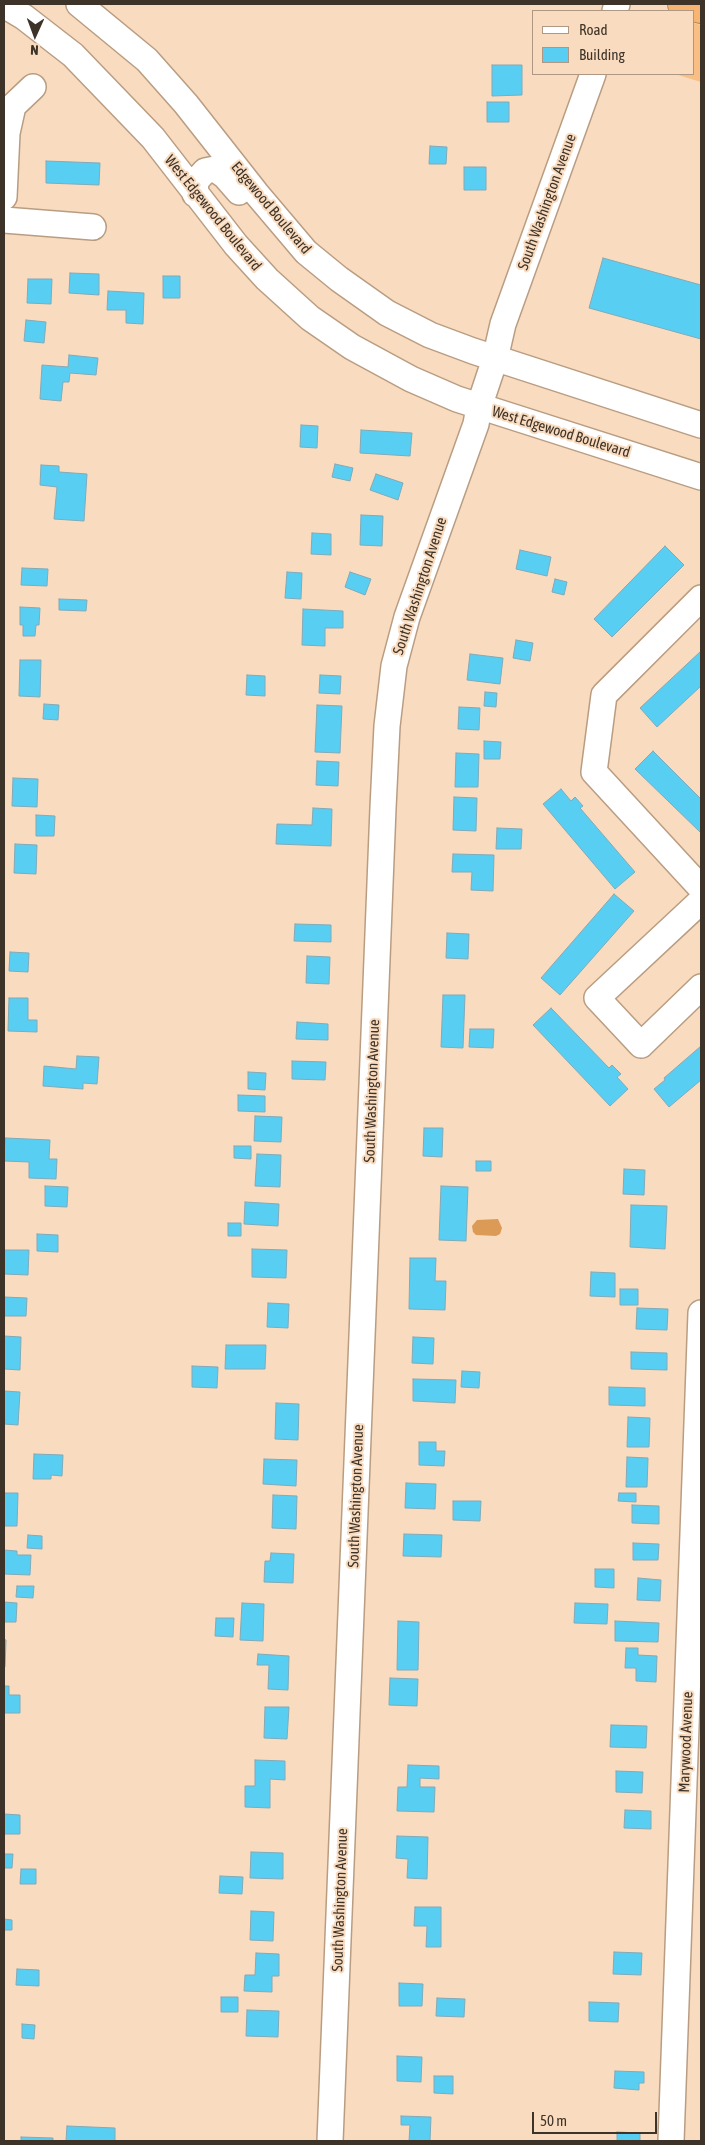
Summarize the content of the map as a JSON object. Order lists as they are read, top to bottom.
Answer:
{
  "streets": {
    "street": [
      "South Washington Avenue",
      "Edgewood Boulevard",
      "West Edgewood Boulevard",
      "Marywood Avenue"
    ]
  },
  "crossings": [
    ["South Washington Avenue", "Edgewood Boulevard"],
    ["South Washington Avenue", "West Edgewood Boulevard"]
  ],
  "legend": ["Road", "Building"],
  "scale_bar": "50 m",
  "north": "bottom"
}
